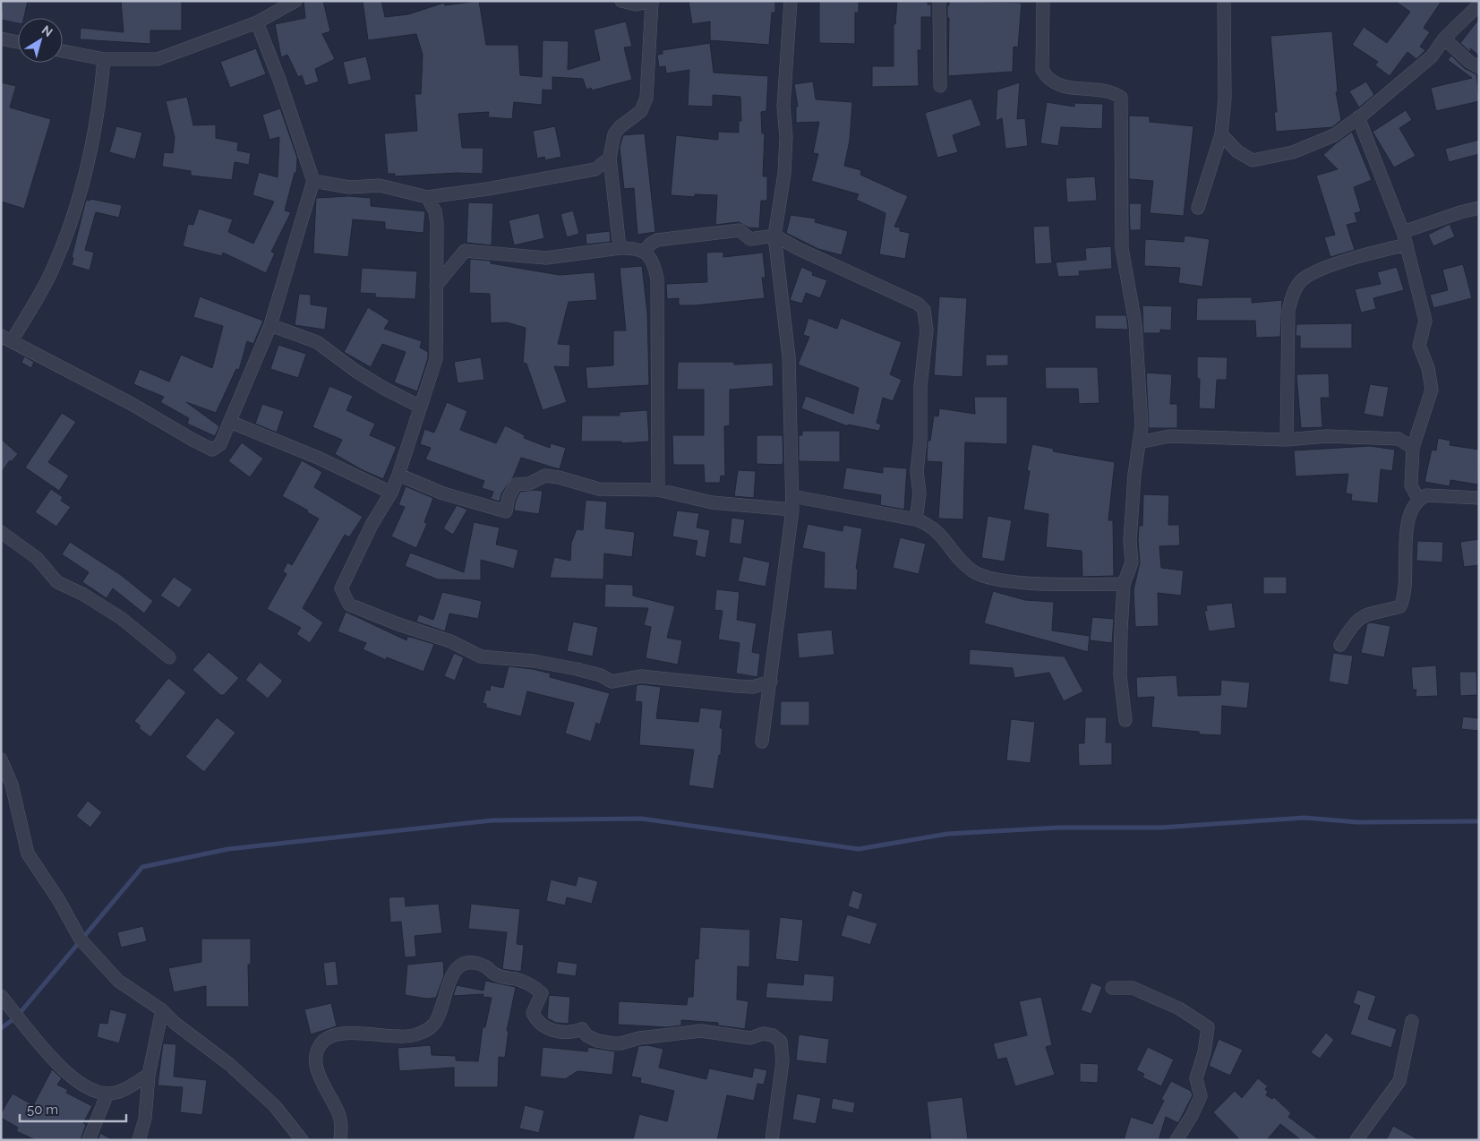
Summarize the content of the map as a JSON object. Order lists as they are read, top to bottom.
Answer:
{
  "scale_bar": "50 m",
  "north": "top right"
}
